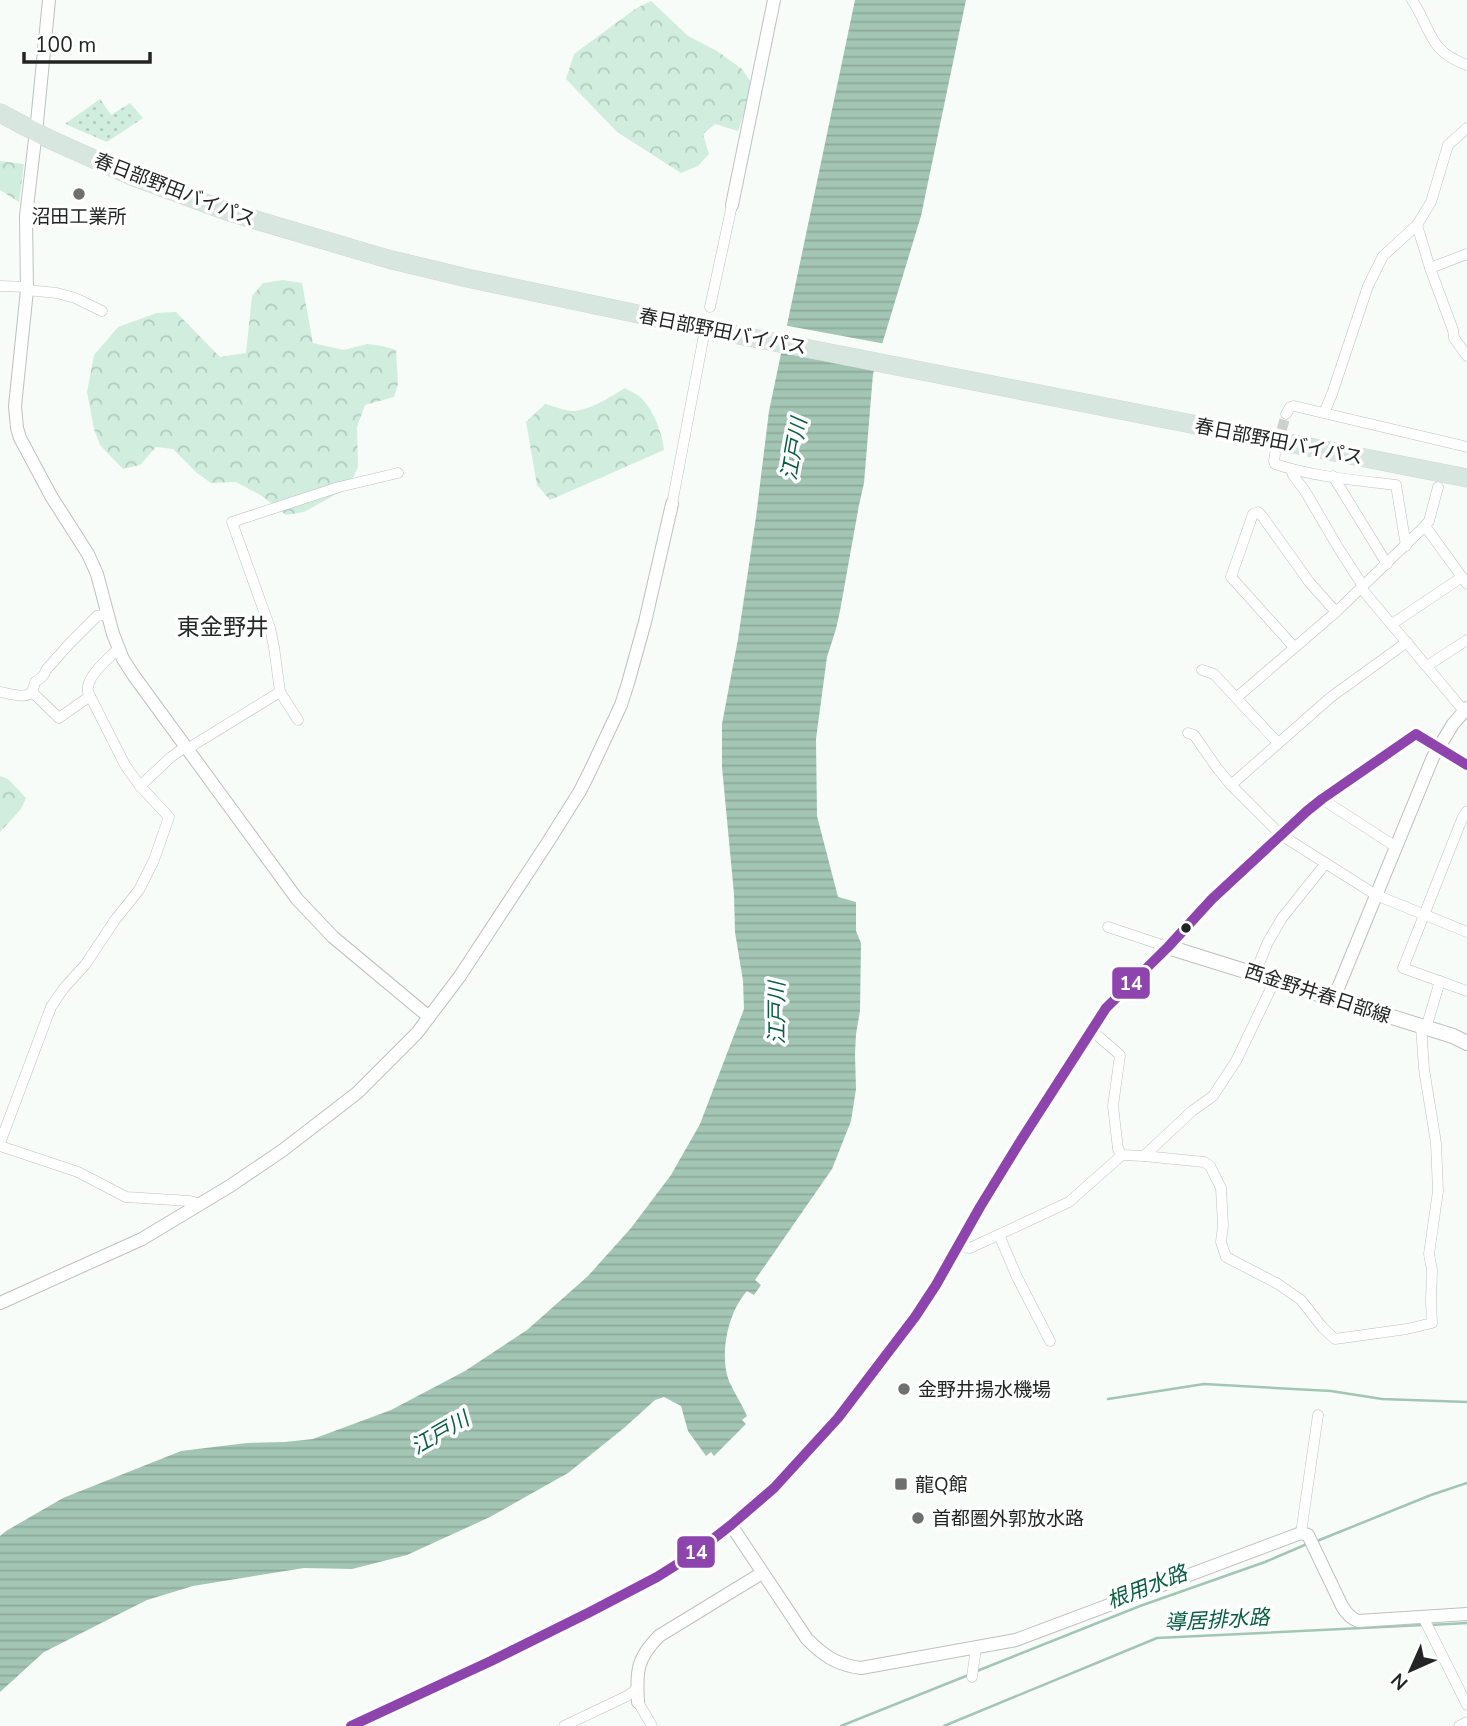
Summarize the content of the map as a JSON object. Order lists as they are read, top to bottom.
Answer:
{
  "streets": {
    "highway": ["春日部野田バイパス"],
    "main road": ["西金野井春日部線"]
  },
  "districts": ["東金野井"],
  "water": ["江戸川", "根用水路", "導居排水路"],
  "places": {
    "other": ["沼田工業所", "金野井揚水機場", "首都圏外郭放水路"],
    "transit": ["龍Q館"]
  },
  "lines": ["transit line 14"],
  "scale_bar": "100 m",
  "north": "bottom left"
}
